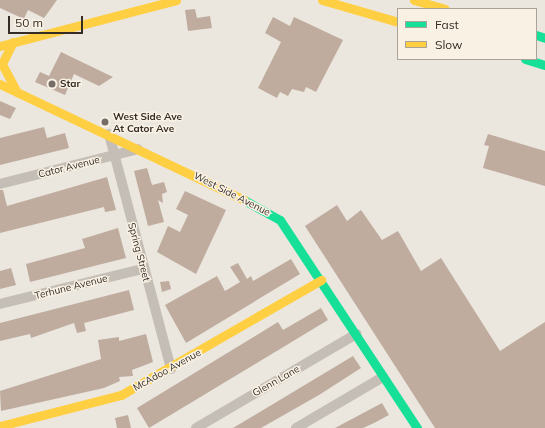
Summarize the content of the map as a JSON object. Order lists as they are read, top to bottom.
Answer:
{
  "streets": {
    "main road": ["West Side Avenue", "McAdoo Avenue"],
    "street": [
      "Cator Avenue",
      "Spring Street",
      "Terhune Avenue",
      "Glenn Lane"
    ]
  },
  "crossings": [
    ["Cator Avenue", "West Side Avenue"],
    ["Cator Avenue", "Spring Street"],
    ["West Side Avenue", "Spring Street"],
    ["West Side Avenue", "McAdoo Avenue"],
    ["West Side Avenue", "Glenn Lane"],
    ["Spring Street", "Terhune Avenue"],
    ["Spring Street", "McAdoo Avenue"]
  ],
  "places": ["Star", "West Side Ave At Cator Ave"],
  "legend": ["Fast", "Slow"],
  "scale_bar": "50 m"
}
